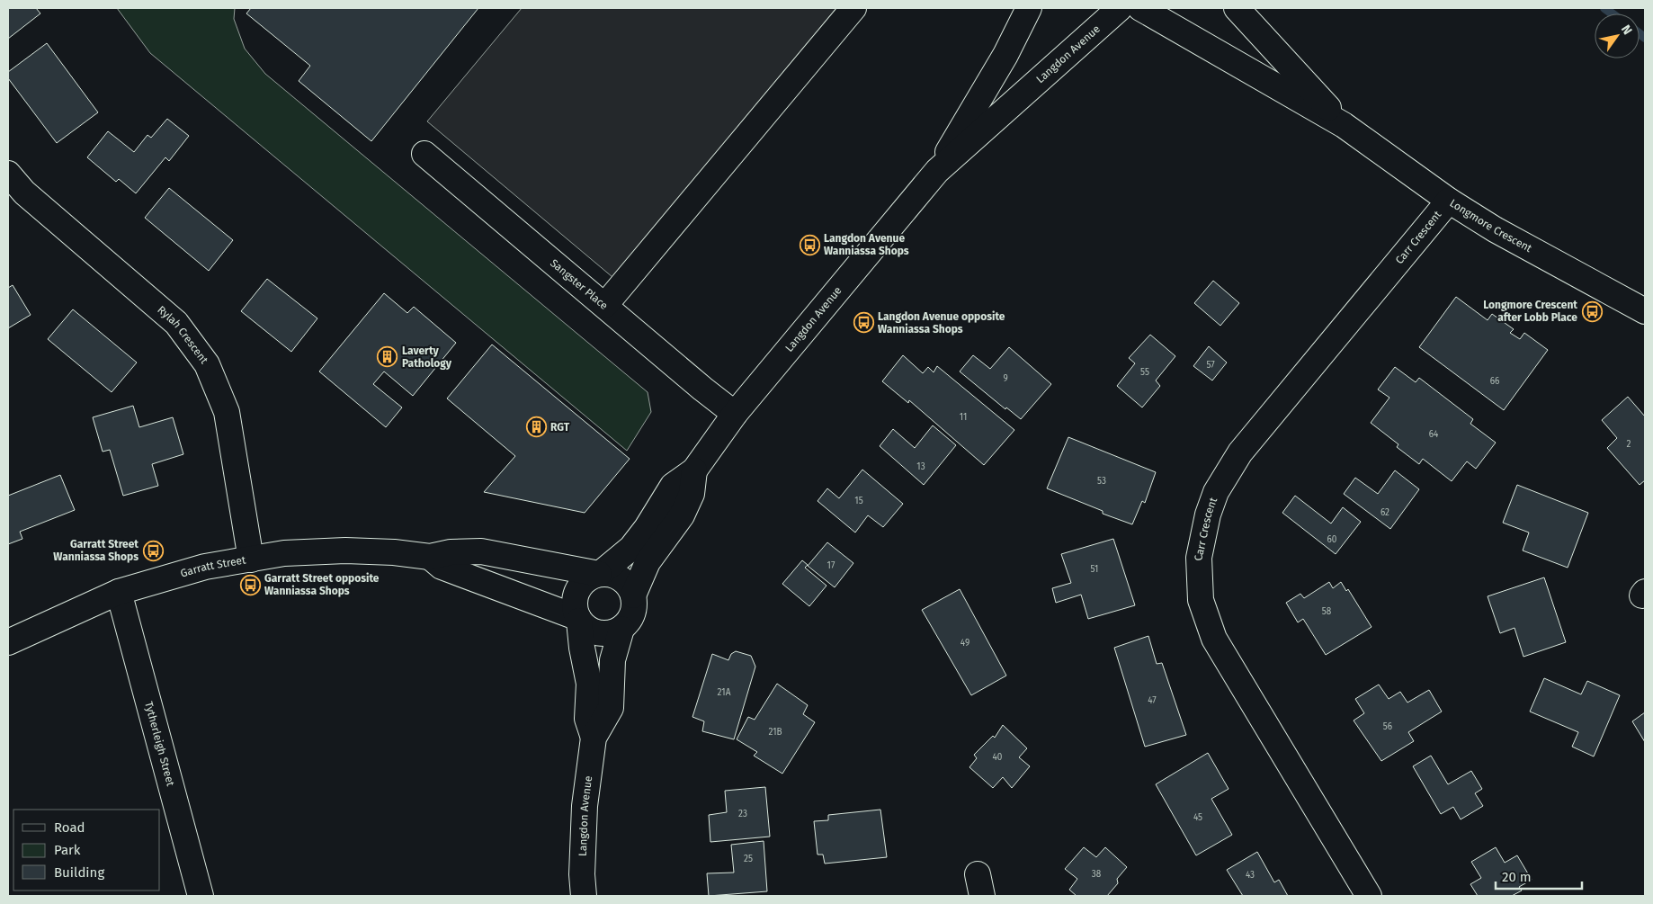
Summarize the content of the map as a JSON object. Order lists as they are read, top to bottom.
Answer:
{
  "streets": {
    "street": [
      "Langdon Avenue",
      "Longmore Crescent",
      "Carr Crescent",
      "Sangster Place",
      "Rylah Crescent",
      "Garratt Street",
      "Tytherleigh Street"
    ]
  },
  "crossings": [
    ["Langdon Avenue", "Sangster Place"],
    ["Langdon Avenue", "Garratt Street"],
    ["Longmore Crescent", "Carr Crescent"],
    ["Rylah Crescent", "Garratt Street"],
    ["Garratt Street", "Tytherleigh Street"]
  ],
  "places": {
    "bus stop": [
      "Langdon Avenue Wanniassa Shops",
      "Longmore Crescent after Lobb Place",
      "Langdon Avenue opposite Wanniassa Shops",
      "Garratt Street Wanniassa Shops",
      "Garratt Street opposite Wanniassa Shops"
    ],
    "building": ["Laverty Pathology", "RGT"]
  },
  "house_numbers": [
    "57",
    "55",
    "9",
    "66",
    "11",
    "64",
    "2",
    "13",
    "53",
    "15",
    "62",
    "60",
    "17",
    "51",
    "58",
    "49",
    "21A",
    "47",
    "56",
    "21B",
    "40",
    "23",
    "45",
    "25",
    "38",
    "43"
  ],
  "legend": ["Road", "Park", "Building"],
  "scale_bar": "20 m",
  "north": "top right"
}
